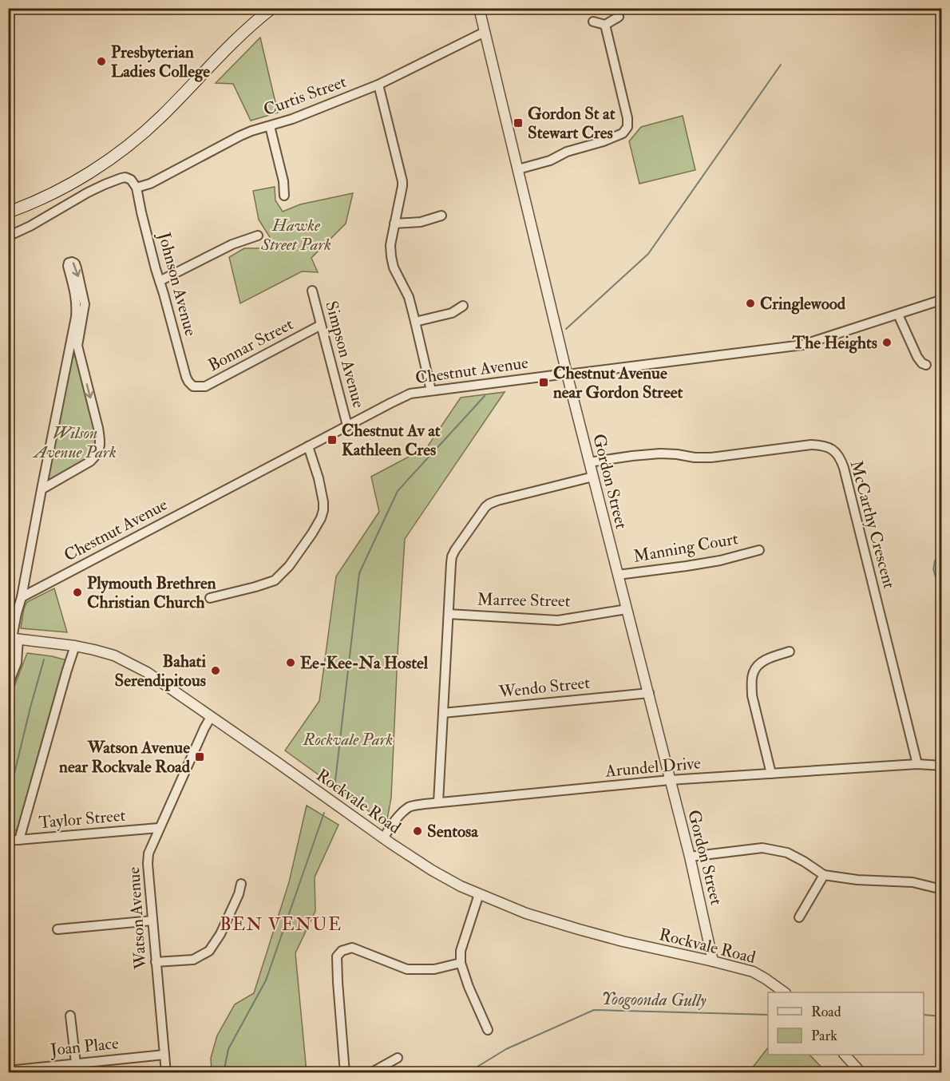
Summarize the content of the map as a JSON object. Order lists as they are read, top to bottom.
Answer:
{
  "streets": {
    "street": [
      "Curtis Street",
      "Johnson Avenue",
      "Bonnar Street",
      "Simpson Avenue",
      "Chestnut Avenue",
      "Gordon Street",
      "McCarthy Crescent",
      "Manning Court",
      "Marree Street",
      "Wendo Street",
      "Arundel Drive",
      "Rockvale Road",
      "Taylor Street",
      "Watson Avenue",
      "Joan Place"
    ]
  },
  "crossings": [
    ["Curtis Street", "Johnson Avenue"],
    ["Curtis Street", "Gordon Street"],
    ["Johnson Avenue", "Bonnar Street"],
    ["Bonnar Street", "Simpson Avenue"],
    ["Simpson Avenue", "Chestnut Avenue"],
    ["Chestnut Avenue", "Gordon Street"],
    ["Gordon Street", "McCarthy Crescent"],
    ["Gordon Street", "Manning Court"],
    ["Gordon Street", "Marree Street"],
    ["Gordon Street", "Wendo Street"],
    ["Gordon Street", "Arundel Drive"],
    ["Gordon Street", "Rockvale Road"],
    ["McCarthy Crescent", "Arundel Drive"],
    ["Arundel Drive", "Rockvale Road"],
    ["Rockvale Road", "Watson Avenue"],
    ["Taylor Street", "Watson Avenue"],
    ["Watson Avenue", "Joan Place"]
  ],
  "districts": ["BEN VENUE"],
  "water": ["Yoogoonda Gully"],
  "parks": ["Hawke Street Park", "Wilson Avenue Park", "Rockvale Park"],
  "places": {
    "other": [
      "Presbyterian Ladies College",
      "Cringlewood",
      "The Heights",
      "Plymouth Brethren Christian Church",
      "Ee-Kee-Na Hostel",
      "Bahati Serendipitous",
      "Sentosa"
    ],
    "transit": [
      "Gordon St at Stewart Cres",
      "Chestnut Avenue near Gordon Street",
      "Chestnut Av at Kathleen Cres",
      "Watson Avenue near Rockvale Road"
    ]
  },
  "legend": ["Road", "Park"]
}
